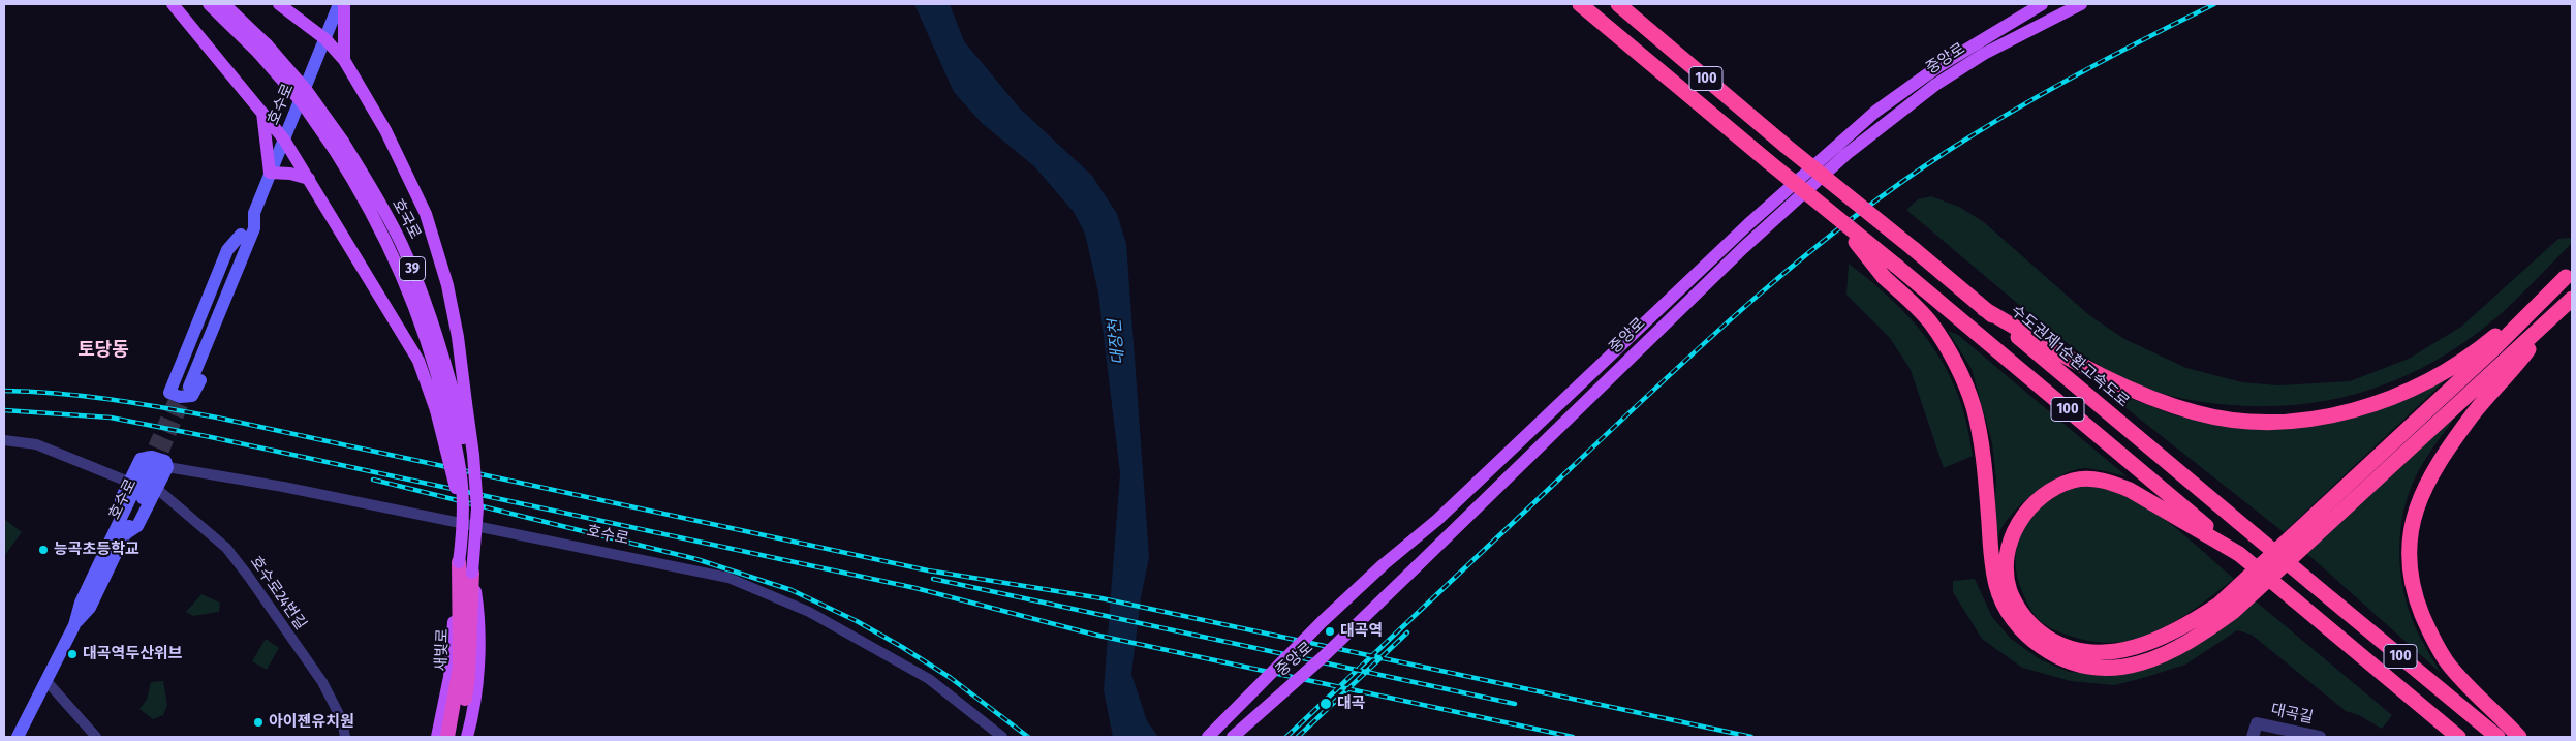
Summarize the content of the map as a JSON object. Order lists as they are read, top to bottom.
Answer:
{
  "streets": {
    "highway": [
      "100",
      "39",
      "수도권제1순환고속도로",
      "새빛로"
    ],
    "main road": ["중앙로", "호수로", "호국로"],
    "street": ["호수로24번길", "대곡길"]
  },
  "crossings": [
    ["호국로", "39"],
    ["39", "새빛로"]
  ],
  "districts": ["토당동"],
  "water": ["대장천"],
  "places": [
    "능곡초등학교",
    "대곡역",
    "대곡역두산위브",
    "대곡",
    "아이젠유치원"
  ]
}
